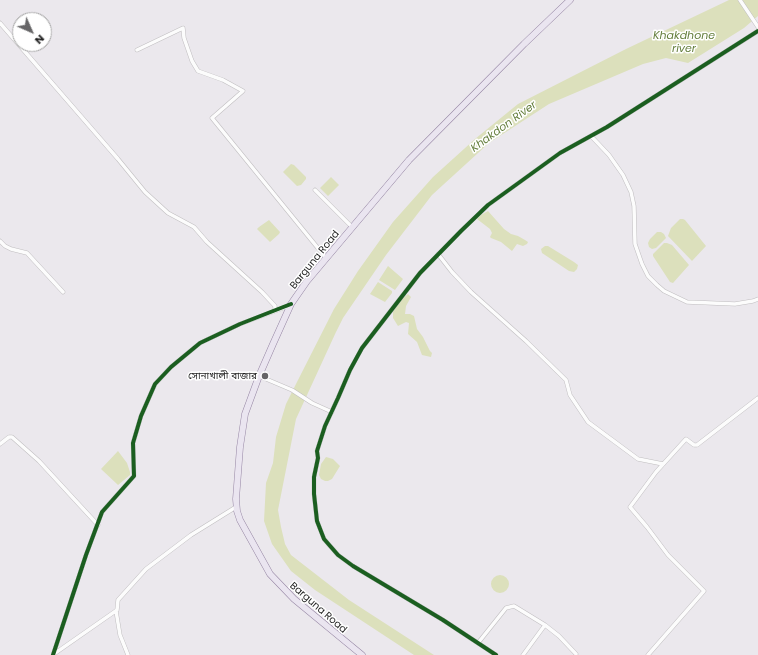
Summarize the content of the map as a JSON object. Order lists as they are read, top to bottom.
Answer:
{
  "streets": {
    "main road": ["Barguna Road"]
  },
  "water": ["Khakdhone river", "Khakdon River"],
  "places": ["সোনাখালী বাজার"],
  "north": "bottom right"
}
